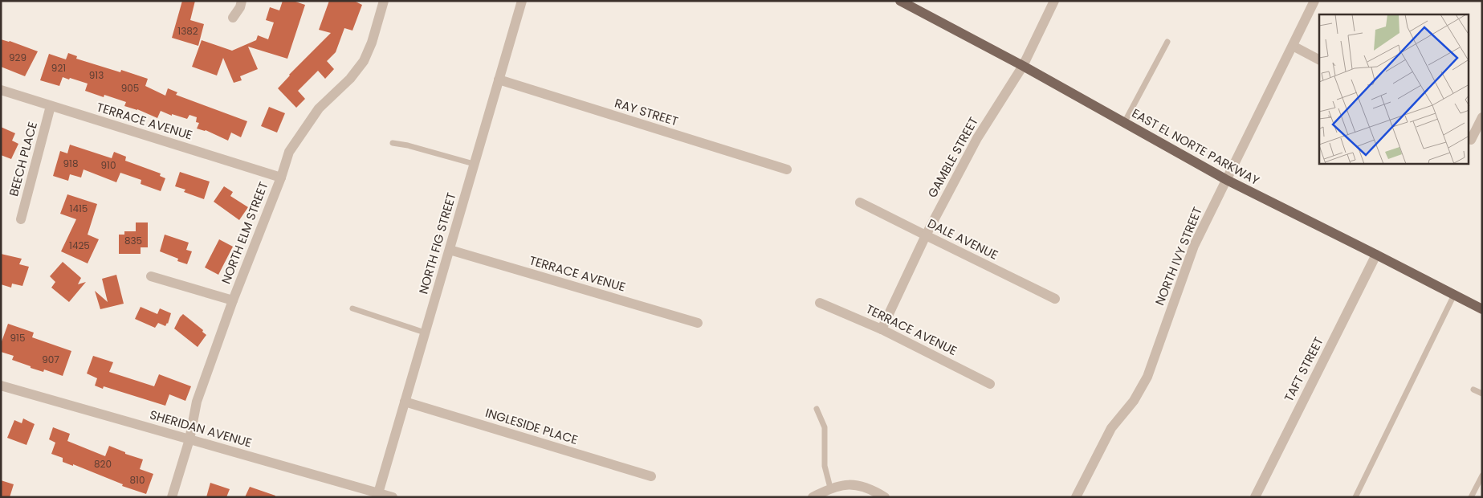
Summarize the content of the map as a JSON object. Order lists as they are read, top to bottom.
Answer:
{
  "streets": {
    "main road": ["EAST EL NORTE PARKWAY"],
    "street": [
      "RAY STREET",
      "TERRACE AVENUE",
      "GAMBLE STREET",
      "BEECH PLACE",
      "NORTH ELM STREET",
      "DALE AVENUE",
      "NORTH FIG STREET",
      "NORTH IVY STREET",
      "TAFT STREET",
      "INGLESIDE PLACE",
      "SHERIDAN AVENUE"
    ]
  },
  "crossings": [
    ["RAY STREET", "NORTH FIG STREET"],
    ["TERRACE AVENUE", "GAMBLE STREET"],
    ["TERRACE AVENUE", "BEECH PLACE"],
    ["TERRACE AVENUE", "NORTH ELM STREET"],
    ["TERRACE AVENUE", "NORTH FIG STREET"],
    ["EAST EL NORTE PARKWAY", "GAMBLE STREET"],
    ["EAST EL NORTE PARKWAY", "NORTH IVY STREET"],
    ["EAST EL NORTE PARKWAY", "TAFT STREET"],
    ["GAMBLE STREET", "DALE AVENUE"],
    ["NORTH ELM STREET", "SHERIDAN AVENUE"],
    ["NORTH FIG STREET", "INGLESIDE PLACE"],
    ["NORTH FIG STREET", "SHERIDAN AVENUE"]
  ],
  "house_numbers": [
    "1382",
    "929",
    "921",
    "913",
    "905",
    "918",
    "910",
    "1415",
    "835",
    "1425",
    "915",
    "907",
    "820",
    "810"
  ]
}
